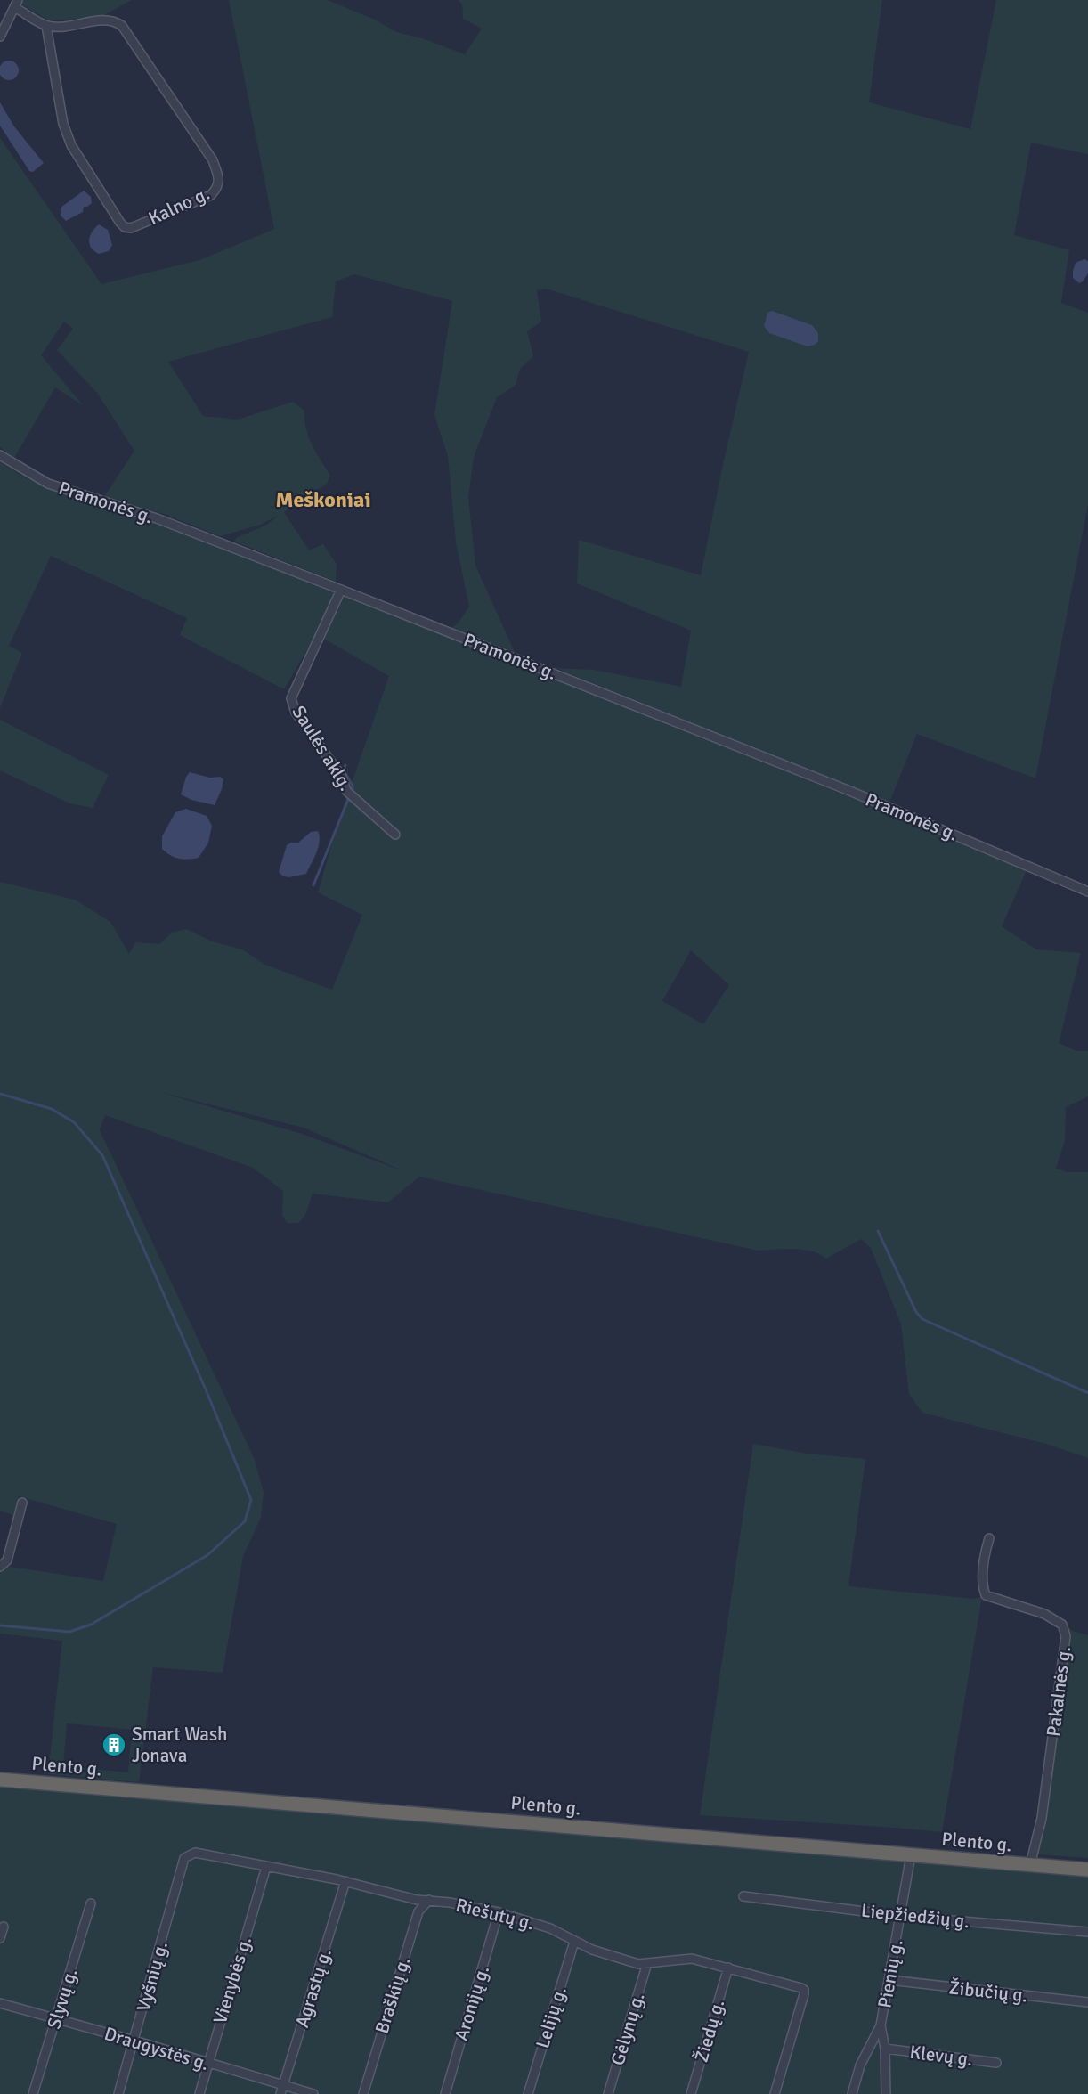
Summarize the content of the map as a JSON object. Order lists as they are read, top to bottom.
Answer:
{
  "streets": {
    "highway": ["Plento g."],
    "street": [
      "Kalno g.",
      "Pramonės g.",
      "Saulės aklg.",
      "Pakalnės g.",
      "Riešutų g.",
      "Liepžiedžių g.",
      "Pienių g.",
      "Vyšnių g.",
      "Vienybės g.",
      "Agrastų g.",
      "Žibučių g.",
      "Braškių g.",
      "Slyvų g.",
      "Aronijų g.",
      "Lelijų g.",
      "Gėlynų g.",
      "Žiedų g.",
      "Draugystės g.",
      "Klevų g."
    ]
  },
  "crossings": [
    ["Pramonės g.", "Saulės aklg."],
    ["Pakalnės g.", "Plento g."],
    ["Plento g.", "Pienių g."],
    ["Riešutų g.", "Vyšnių g."],
    ["Riešutų g.", "Vienybės g."],
    ["Riešutų g.", "Agrastų g."],
    ["Riešutų g.", "Braškių g."],
    ["Riešutų g.", "Aronijų g."],
    ["Riešutų g.", "Lelijų g."],
    ["Riešutų g.", "Gėlynų g."],
    ["Riešutų g.", "Žiedų g."],
    ["Liepžiedžių g.", "Pienių g."],
    ["Pienių g.", "Žibučių g."],
    ["Pienių g.", "Klevų g."],
    ["Vyšnių g.", "Draugystės g."],
    ["Vienybės g.", "Draugystės g."],
    ["Agrastų g.", "Draugystės g."],
    ["Slyvų g.", "Draugystės g."]
  ],
  "districts": ["Meškoniai"],
  "places": {
    "building": ["Smart Wash Jonava"]
  }
}
